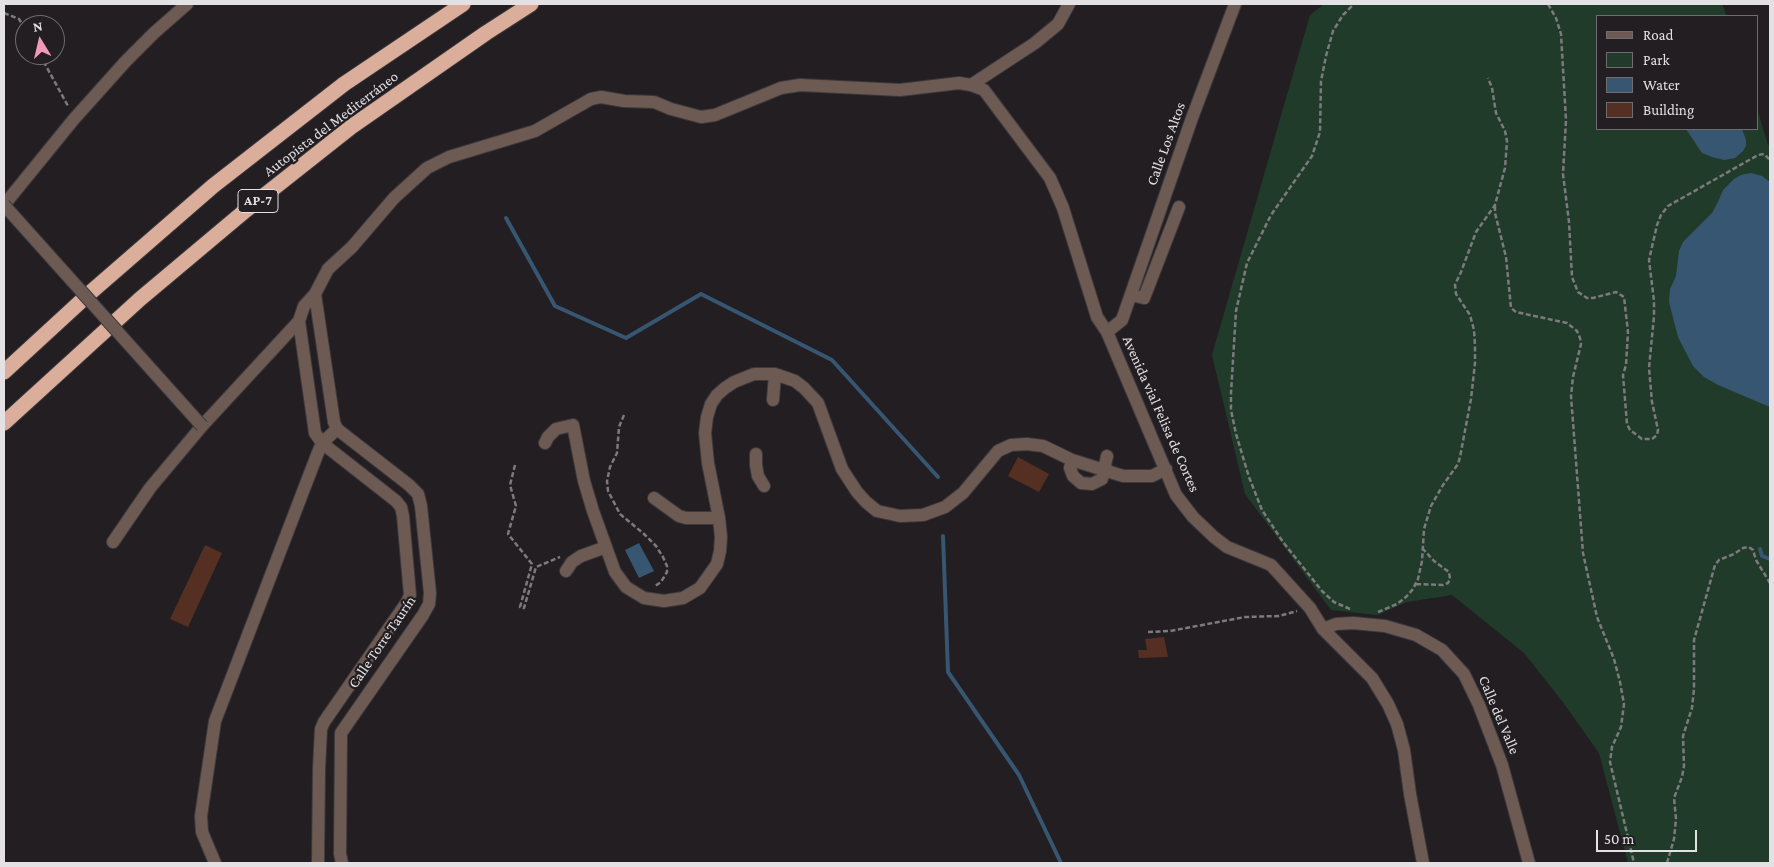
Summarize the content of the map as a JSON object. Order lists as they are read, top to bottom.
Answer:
{
  "streets": {
    "highway": ["Autopista del Mediterráneo", "AP-7"],
    "street": [
      "Calle Los Altos",
      "Avenida vial Felisa de Cortes",
      "Calle Torre Taurín",
      "Calle del Valle"
    ]
  },
  "crossings": [
    ["Calle Los Altos", "Avenida vial Felisa de Cortes"],
    ["Avenida vial Felisa de Cortes", "Calle del Valle"]
  ],
  "legend": [
    "Road",
    "Park",
    "Water",
    "Building"
  ],
  "scale_bar": "50 m",
  "north": "top"
}
